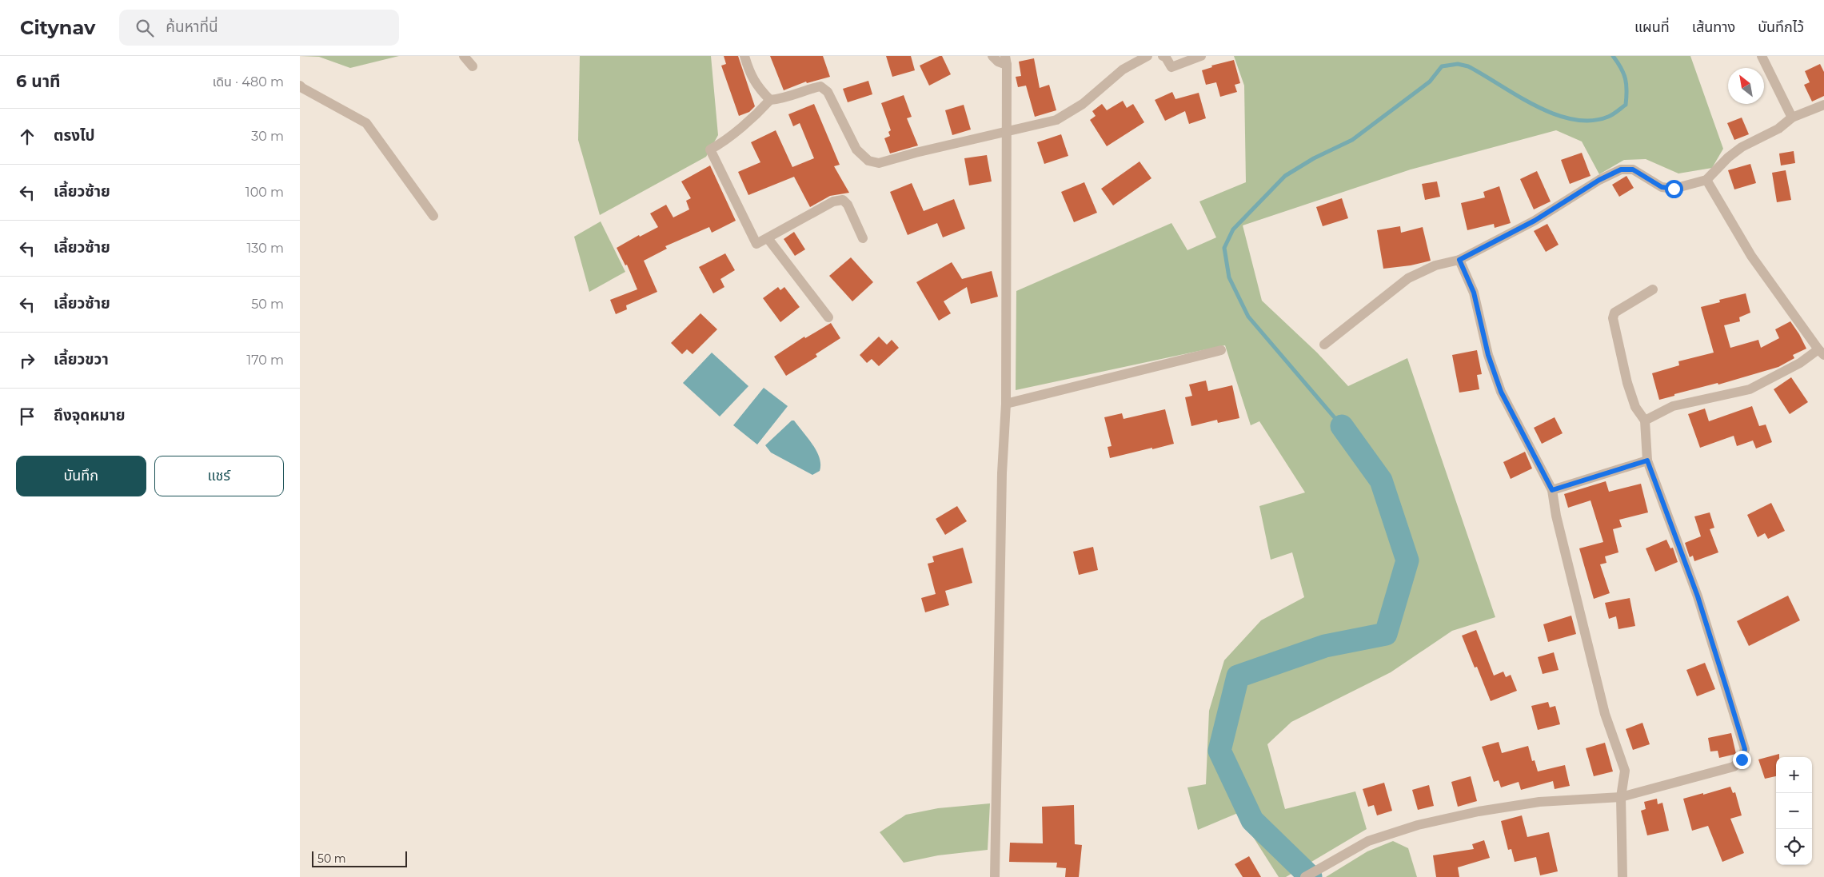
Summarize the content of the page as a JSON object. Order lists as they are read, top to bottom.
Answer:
{
  "scale_bar": "50 m",
  "north": "top left",
  "page": {
    "header": "Citynav",
    "search": "ค้นหาที่นี่",
    "nav": ["แผนที่", "เส้นทาง", "บันทึกไว้"],
    "heading": ["6 นาที", "เดิน · 480 m"],
    "list": [
      ["ตรงไป", "30 m"],
      ["เลี้ยวซ้าย", "100 m"],
      ["เลี้ยวซ้าย", "130 m"],
      ["เลี้ยวซ้าย", "50 m"],
      ["เลี้ยวขวา", "170 m"],
      "ถึงจุดหมาย"
    ],
    "buttons": ["บันทึก", "แชร์"],
    "map_buttons": ["+", "−"],
    "scale": "50 m"
  }
}
